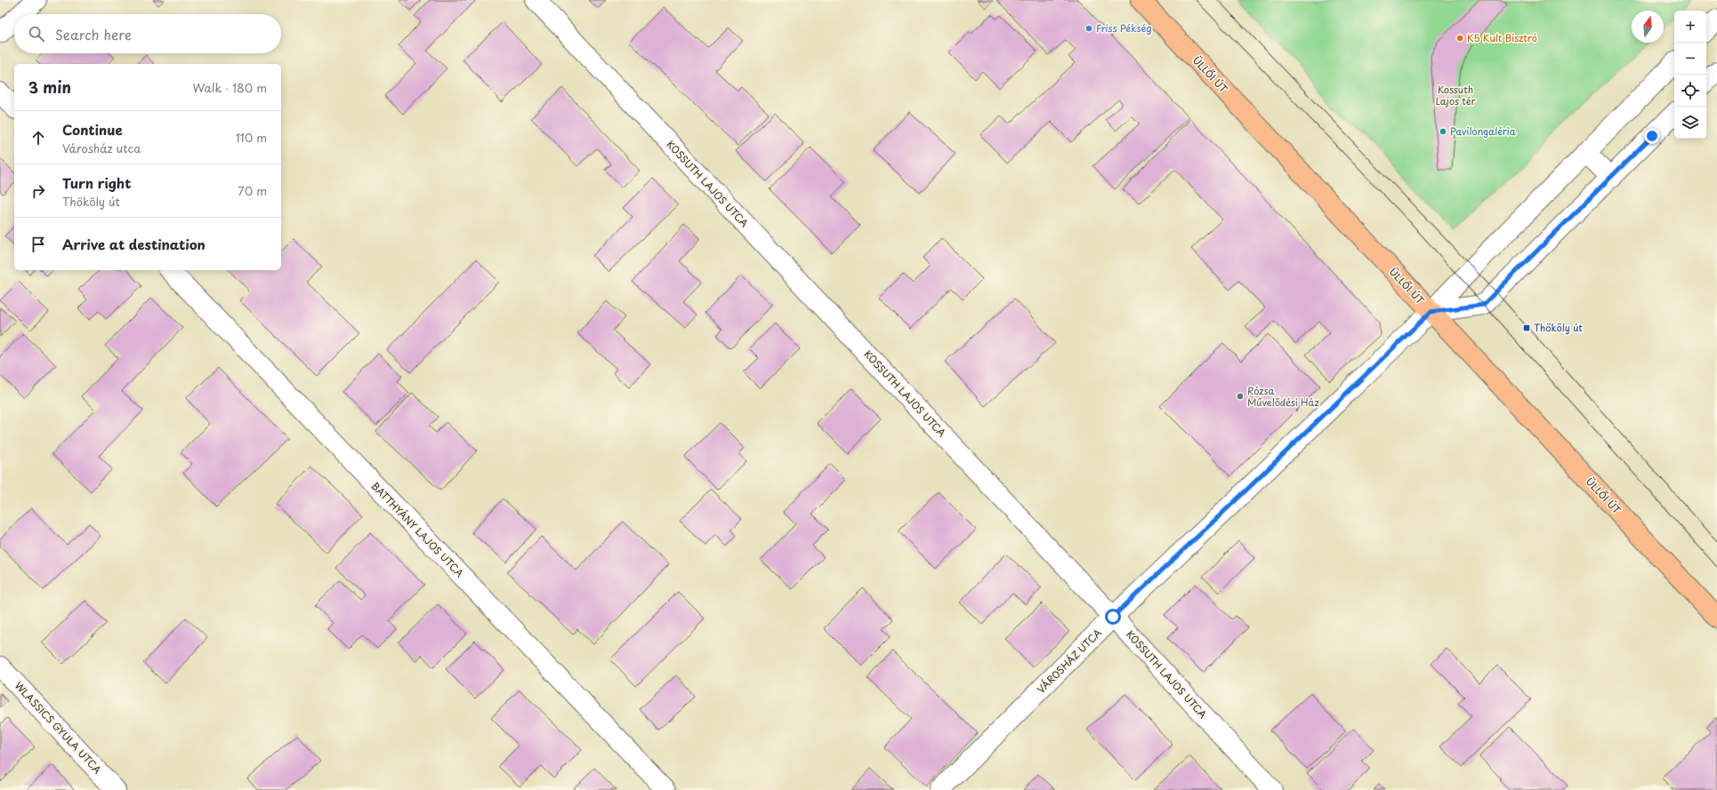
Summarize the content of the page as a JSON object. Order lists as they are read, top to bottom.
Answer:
{
  "streets": {
    "main road": ["ÜLLŐI ÚT"],
    "street": [
      "KOSSUTH LAJOS UTCA",
      "BATTHYÁNY LAJOS UTCA",
      "VÁROSHÁZ UTCA",
      "WLASSICS GYULA UTCA"
    ]
  },
  "crossings": [
    ["ÜLLŐI ÚT", "VÁROSHÁZ UTCA"],
    ["KOSSUTH LAJOS UTCA", "VÁROSHÁZ UTCA"]
  ],
  "parks": ["Kossuth Lajos tér"],
  "places": {
    "other": [
      "Friss Pékség",
      "K5 Kult Bisztró",
      "Pavilongaléria",
      "Rózsa Művelődési Ház"
    ],
    "transit": ["Thököly út"]
  },
  "north": "top",
  "page": {
    "map_buttons": ["+", "−"],
    "search": "Search here",
    "heading": ["3 min", "Walk · 180 m"],
    "list": [
      ["Continue", "Városház utca", "110 m"],
      ["Turn right", "Thököly út", "70 m"],
      "Arrive at destination"
    ]
  }
}
